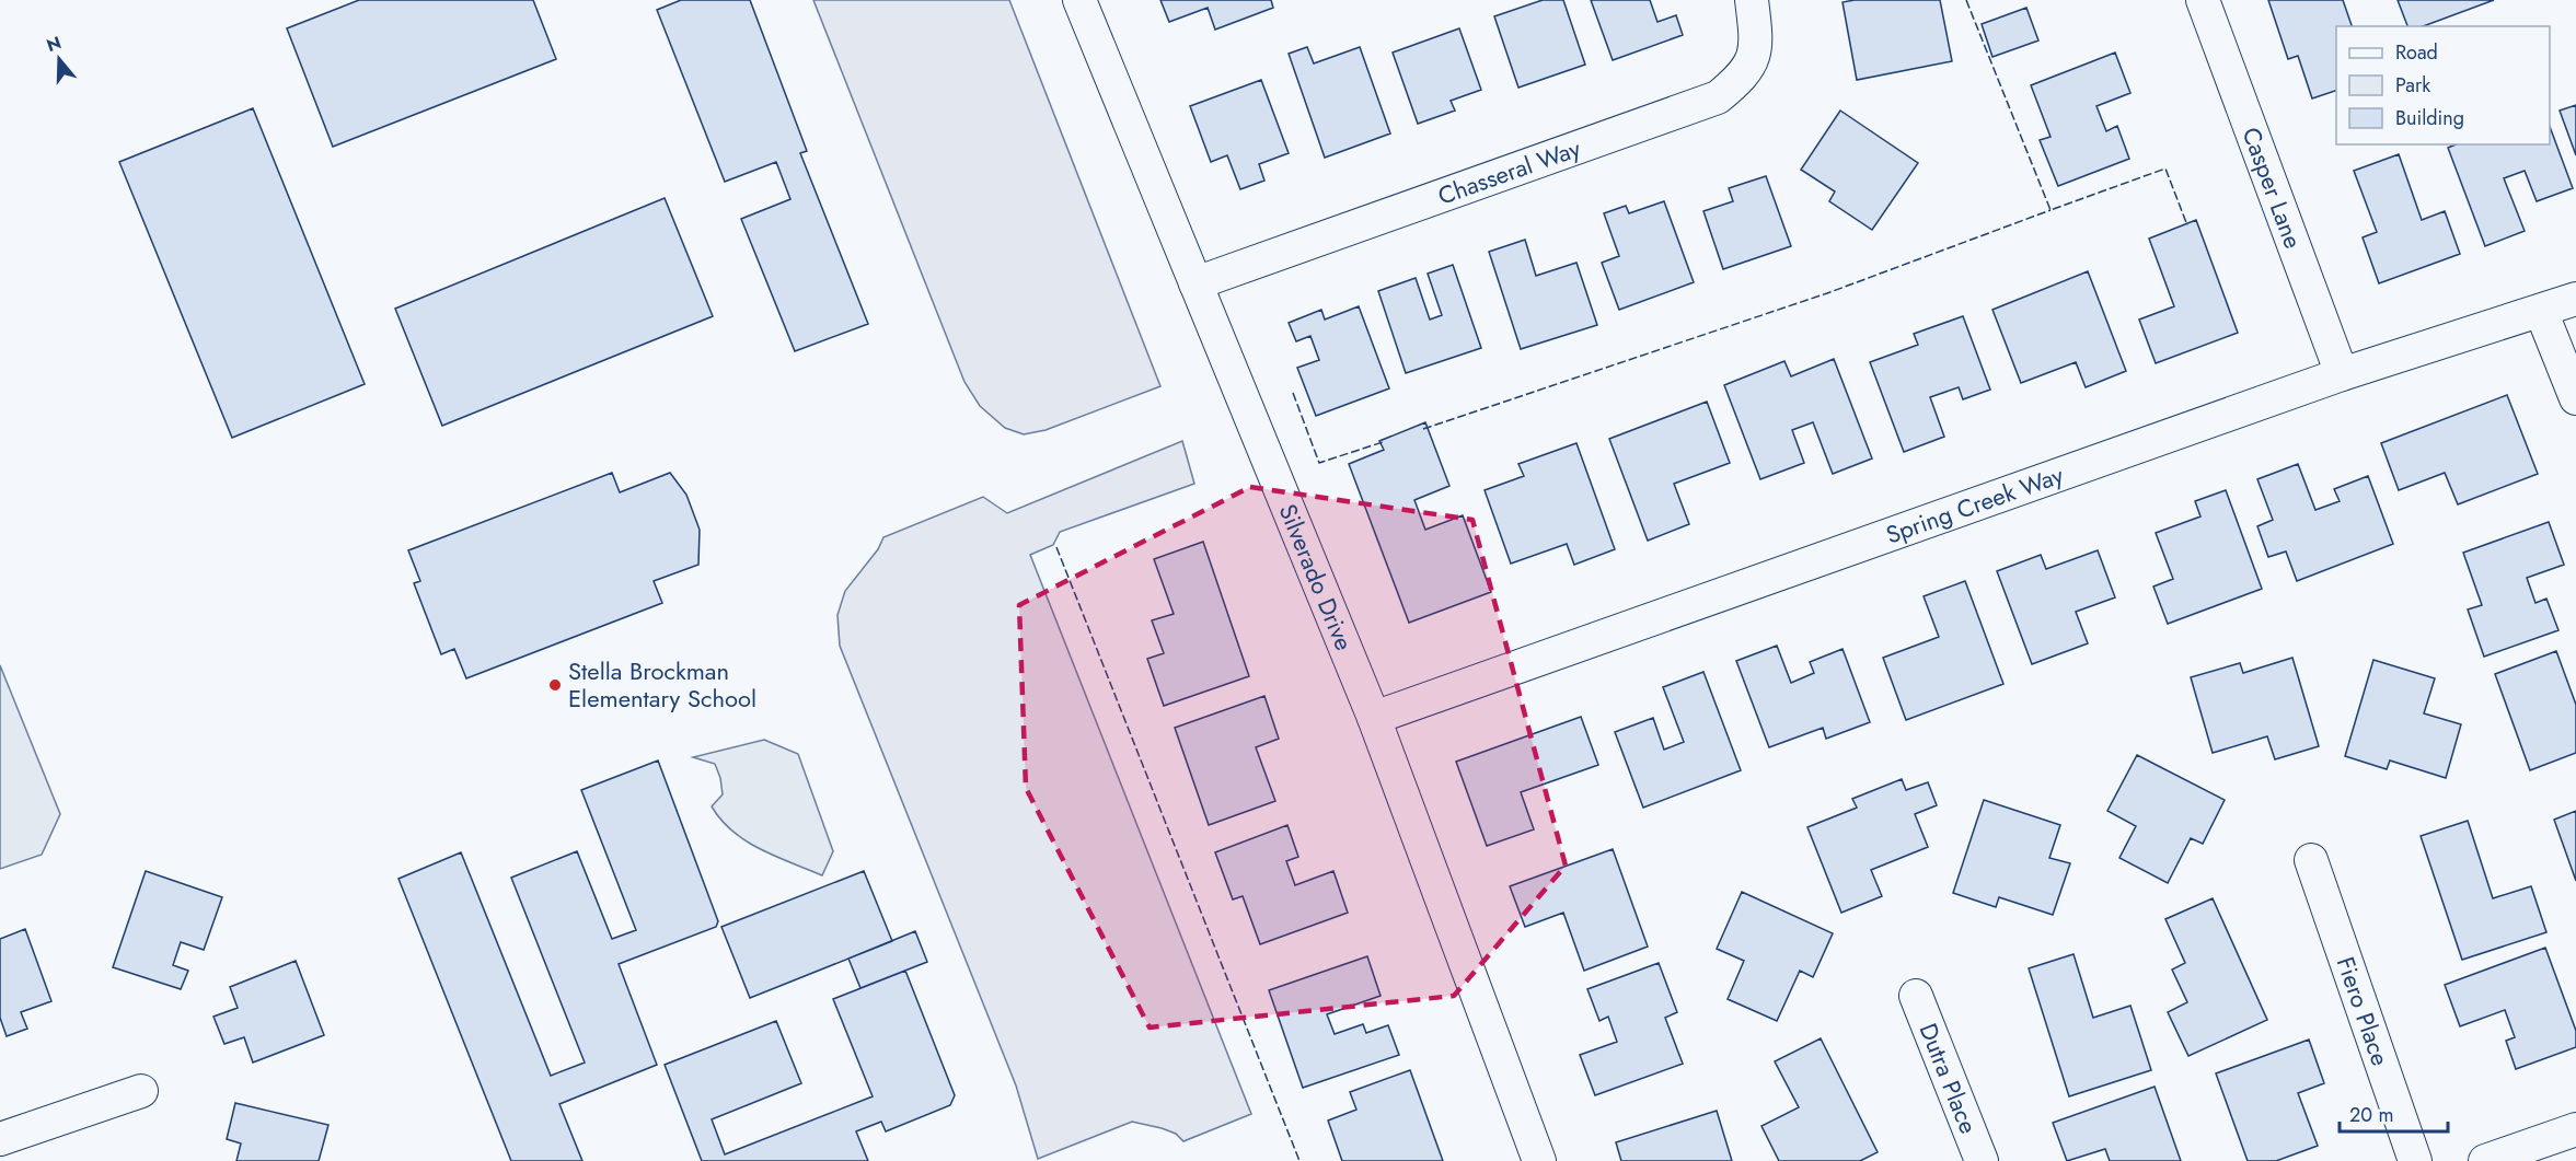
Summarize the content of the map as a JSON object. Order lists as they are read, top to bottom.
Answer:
{
  "streets": {
    "street": [
      "Chasseral Way",
      "Casper Lane",
      "Spring Creek Way",
      "Silverado Drive",
      "Fiero Place",
      "Dutra Place"
    ]
  },
  "crossings": [
    ["Chasseral Way", "Silverado Drive"],
    ["Casper Lane", "Spring Creek Way"],
    ["Spring Creek Way", "Silverado Drive"]
  ],
  "places": ["Stella Brockman Elementary School"],
  "legend": ["Road", "Park", "Building"],
  "scale_bar": "20 m",
  "north": "top"
}
